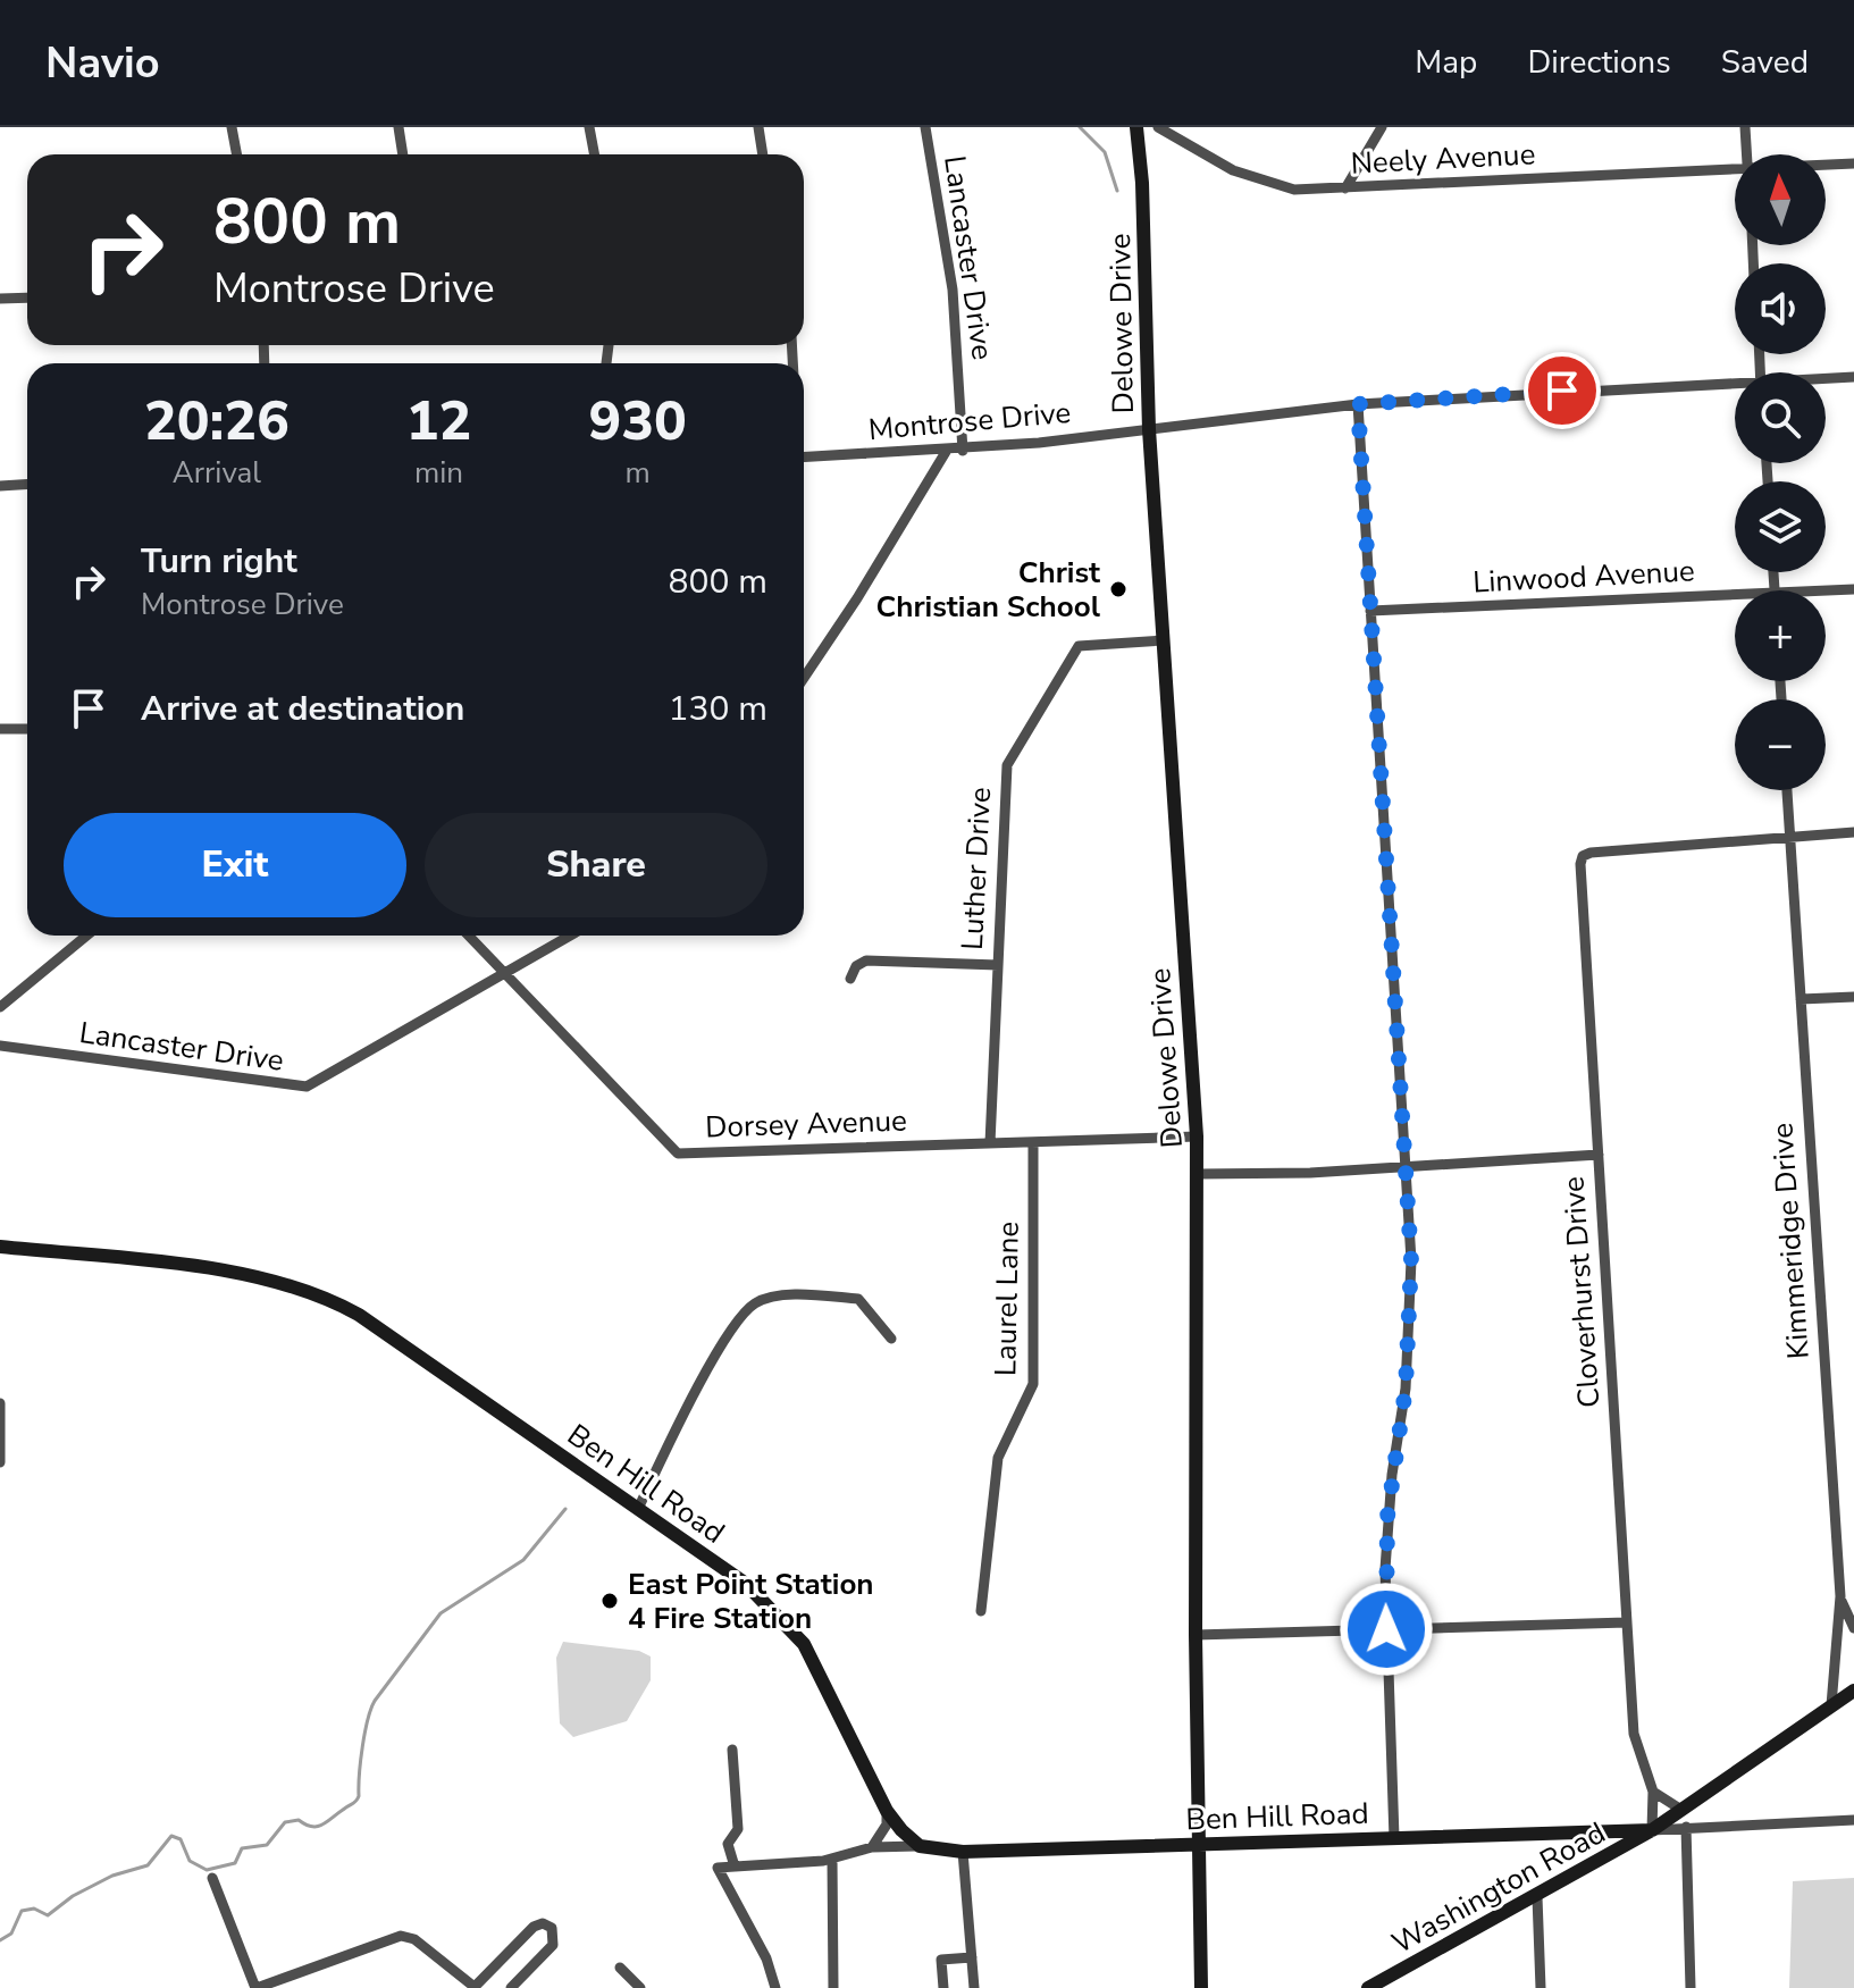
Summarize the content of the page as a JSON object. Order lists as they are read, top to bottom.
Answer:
{
  "streets": {
    "street": [
      "Neely Avenue",
      "Lancaster Drive",
      "Delowe Drive",
      "Montrose Drive",
      "Linwood Avenue",
      "Luther Drive",
      "Dorsey Avenue",
      "Kimmeridge Drive",
      "Cloverhurst Drive",
      "Laurel Lane",
      "Ben Hill Road",
      "Washington Road"
    ]
  },
  "crossings": [
    ["Lancaster Drive", "Montrose Drive"],
    ["Lancaster Drive", "Dorsey Avenue"],
    ["Delowe Drive", "Montrose Drive"],
    ["Delowe Drive", "Luther Drive"],
    ["Delowe Drive", "Dorsey Avenue"],
    ["Delowe Drive", "Ben Hill Road"],
    ["Luther Drive", "Dorsey Avenue"],
    ["Dorsey Avenue", "Laurel Lane"],
    ["Kimmeridge Drive", "Cloverhurst Drive"],
    ["Kimmeridge Drive", "Washington Road"],
    ["Cloverhurst Drive", "Ben Hill Road"],
    ["Cloverhurst Drive", "Washington Road"],
    ["Ben Hill Road", "Washington Road"]
  ],
  "places": ["Christ Christian School", "East Point Station 4 Fire Station"],
  "north": "top",
  "page": {
    "header": "Navio",
    "nav": ["Map", "Directions", "Saved"],
    "map_buttons": ["+", "−"],
    "turn": ["800 m", "Montrose Drive"],
    "eta": [
      "20:26",
      "Arrival",
      "12",
      "min",
      "930",
      "m"
    ],
    "list": [
      {
        "name": "Turn right",
        "note": "Montrose Drive",
        "value": "800 m"
      },
      {
        "name": "Arrive at destination",
        "value": "130 m"
      }
    ],
    "buttons": ["Exit", "Share"]
  }
}
